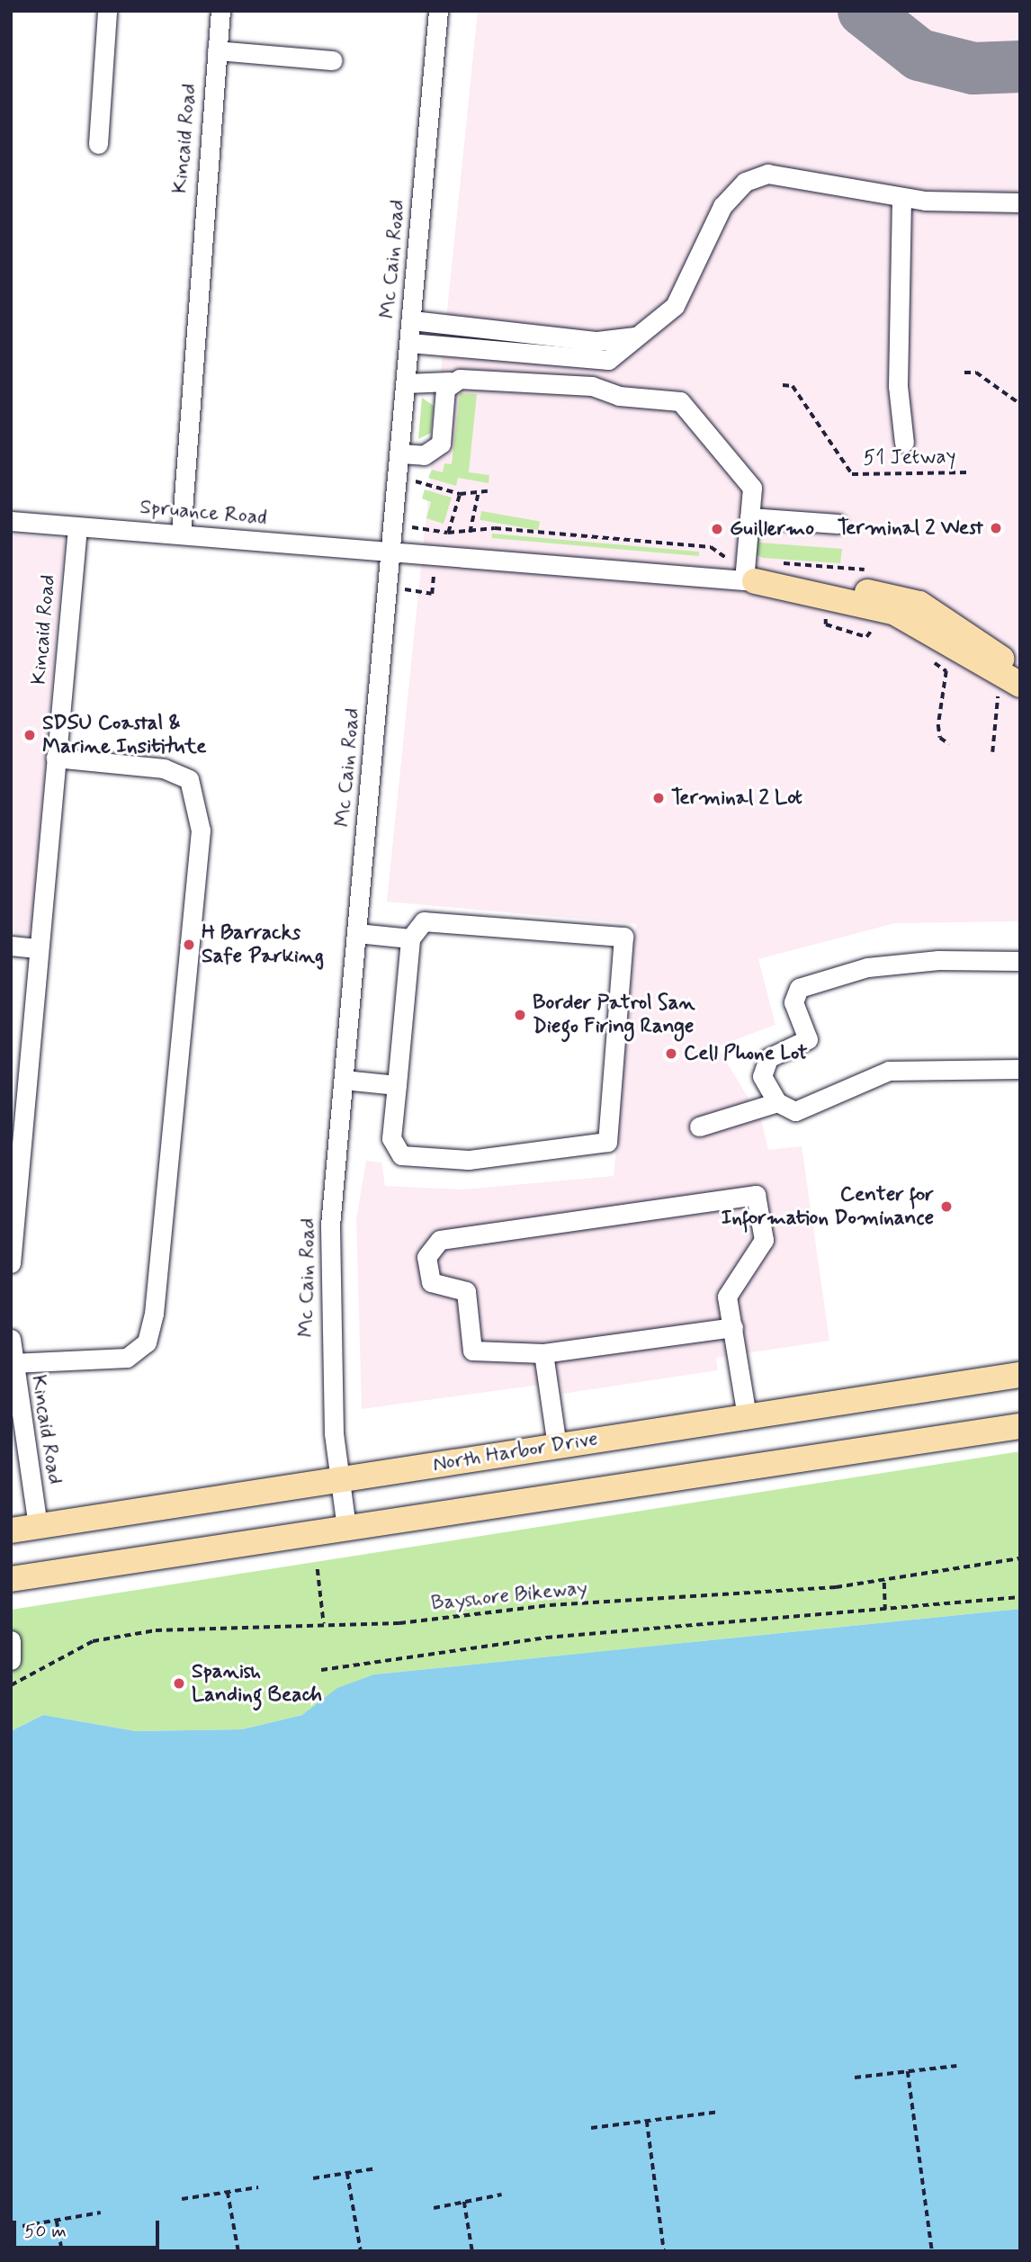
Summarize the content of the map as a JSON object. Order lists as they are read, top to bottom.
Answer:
{
  "streets": {
    "main road": ["North Harbor Drive"],
    "street": ["Kincaid Road", "Mc Cain Road", "Spruance Road"],
    "path": ["51 Jetway", "Bayshore Bikeway"]
  },
  "crossings": [
    ["Kincaid Road", "Spruance Road"],
    ["Kincaid Road", "North Harbor Drive"],
    ["Mc Cain Road", "Spruance Road"],
    ["Mc Cain Road", "North Harbor Drive"]
  ],
  "places": [
    "Terminal 2 West",
    "Guillermo",
    "SDSU Coastal & Marine Insititute",
    "Terminal 2 Lot",
    "H Barracks Safe Parking",
    "Border Patrol San Diego Firing Range",
    "Cell Phone Lot",
    "Center for Information Dominance",
    "Spanish Landing Beach"
  ],
  "scale_bar": "50 m"
}
